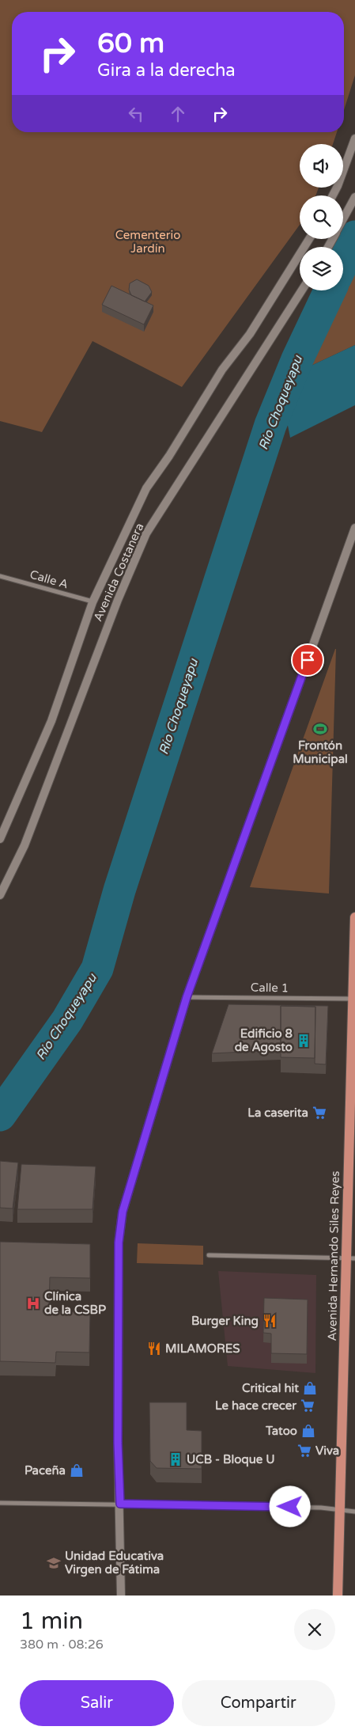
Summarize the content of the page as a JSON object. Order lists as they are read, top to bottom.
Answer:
{
  "streets": {
    "main road": ["Avenida Costanera", "Avenida Hernando Siles Reyes"],
    "street": ["Calle A", "Calle 1"]
  },
  "crossings": [
    ["Avenida Costanera", "Calle A"],
    ["Calle 1", "Avenida Hernando Siles Reyes"]
  ],
  "water": ["Río Choqueyapu"],
  "parks": ["Cementerio Jardín"],
  "places": {
    "sports": ["Frontón Municipal"],
    "building": ["Edificio 8 de Agosto", "UCB - Bloque U"],
    "supermarket": ["La caserita", "Le hace crecer", "Viva"],
    "hospital": ["Clínica de la CSBP"],
    "restaurant": ["Burger King", "MILAMORES"],
    "shop": ["Critical hit", "Tatoo", "Paceña"],
    "school or university": ["Unidad Educativa Virgen de Fátima"]
  },
  "page": {
    "turn": ["60 m", "Gira a la derecha"],
    "heading": ["1 min", "380 m · 08:26"],
    "buttons": ["Salir", "Compartir"]
  }
}
